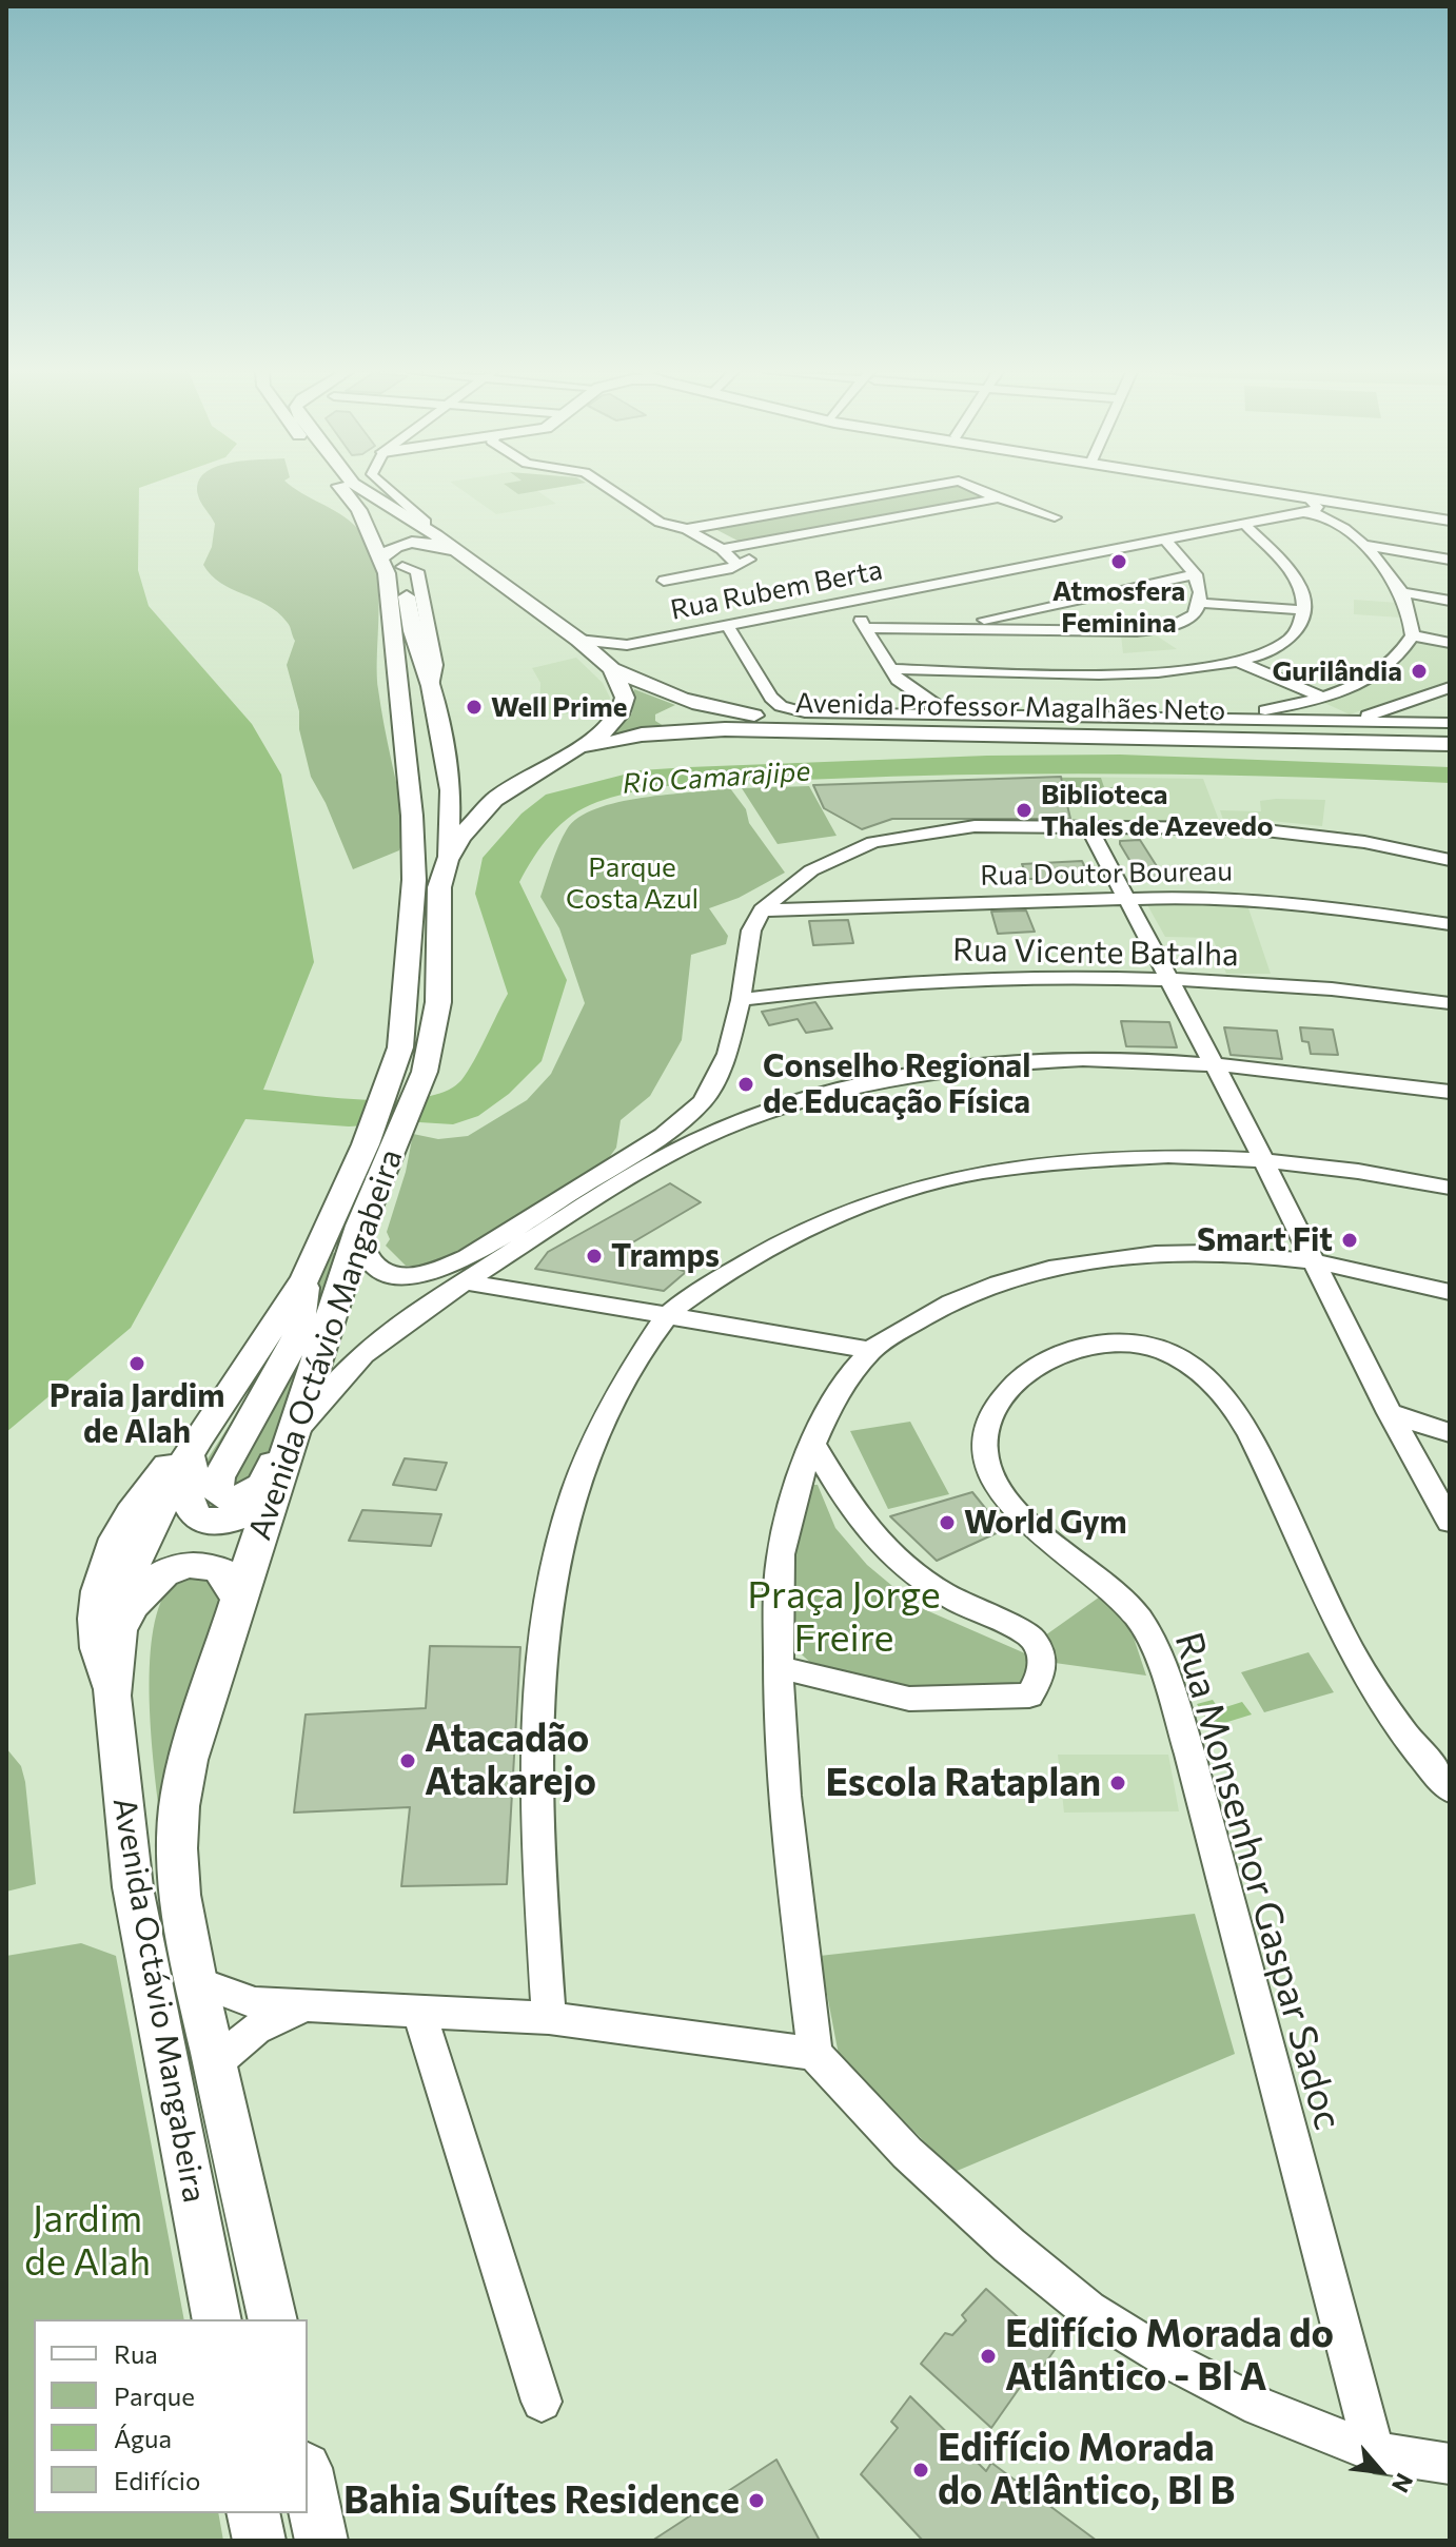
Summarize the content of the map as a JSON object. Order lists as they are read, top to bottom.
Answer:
{
  "streets": {
    "main road": ["Avenida Professor Magalhães Neto", "Avenida Octávio Mangabeira"],
    "street": [
      "Rua Rubem Berta",
      "Rua Doutor Boureau",
      "Rua Vicente Batalha",
      "Rua Monsenhor Gaspar Sadoc"
    ]
  },
  "crossings": [
    ["Rua Rubem Berta", "Avenida Professor Magalhães Neto"],
    ["Avenida Professor Magalhães Neto", "Avenida Octávio Mangabeira"]
  ],
  "water": ["Rio Camarajipe"],
  "parks": ["Parque Costa Azul", "Praça Jorge Freire", "Jardim de Alah"],
  "places": [
    "Atmosfera Feminina",
    "Gurilândia",
    "Well Prime",
    "Biblioteca Thales de Azevedo",
    "Conselho Regional de Educação Física",
    "Smart Fit",
    "Tramps",
    "Praia Jardim de Alah",
    "World Gym",
    "Atacadão Atakarejo",
    "Escola Rataplan",
    "Edifício Morada do Atlântico - Bl A",
    "Edifício Morada do Atlântico, Bl B",
    "Bahia Suítes Residence"
  ],
  "legend": [
    "Rua",
    "Parque",
    "Água",
    "Edifício"
  ],
  "north": "bottom right"
}
